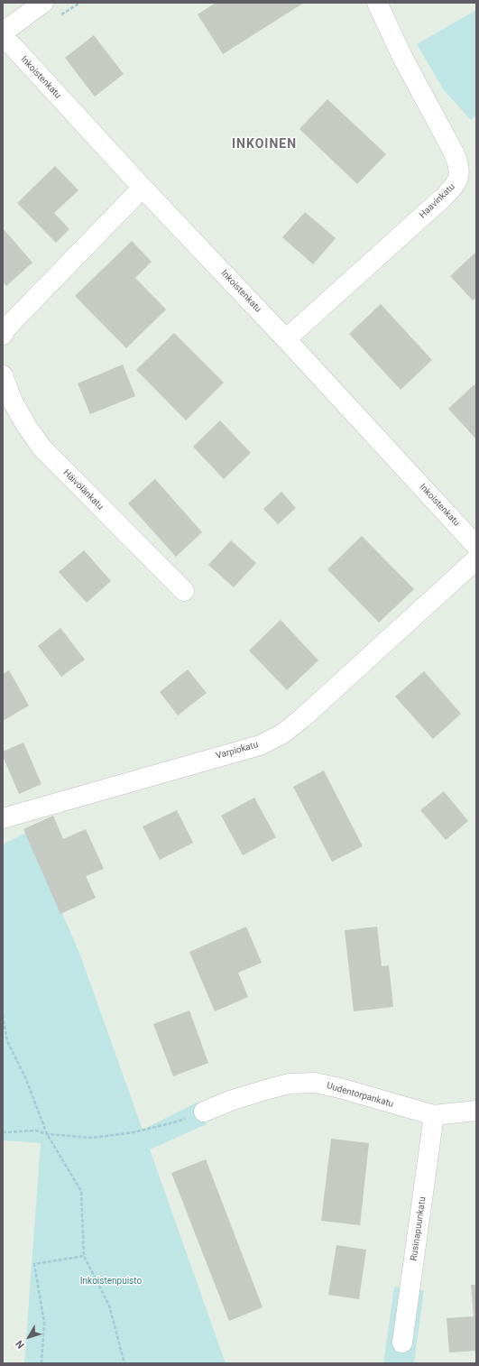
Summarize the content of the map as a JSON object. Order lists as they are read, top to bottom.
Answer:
{
  "streets": {
    "street": [
      "Inkoistenkatu",
      "Haavinkatu",
      "Häivölänkatu",
      "Varpiokatu",
      "Uudentorpankatu",
      "Rusinapuunkatu"
    ]
  },
  "crossings": [
    ["Inkoistenkatu", "Haavinkatu"],
    ["Uudentorpankatu", "Rusinapuunkatu"]
  ],
  "districts": ["INKOINEN"],
  "parks": ["Inkoistenpuisto"],
  "north": "bottom left"
}
